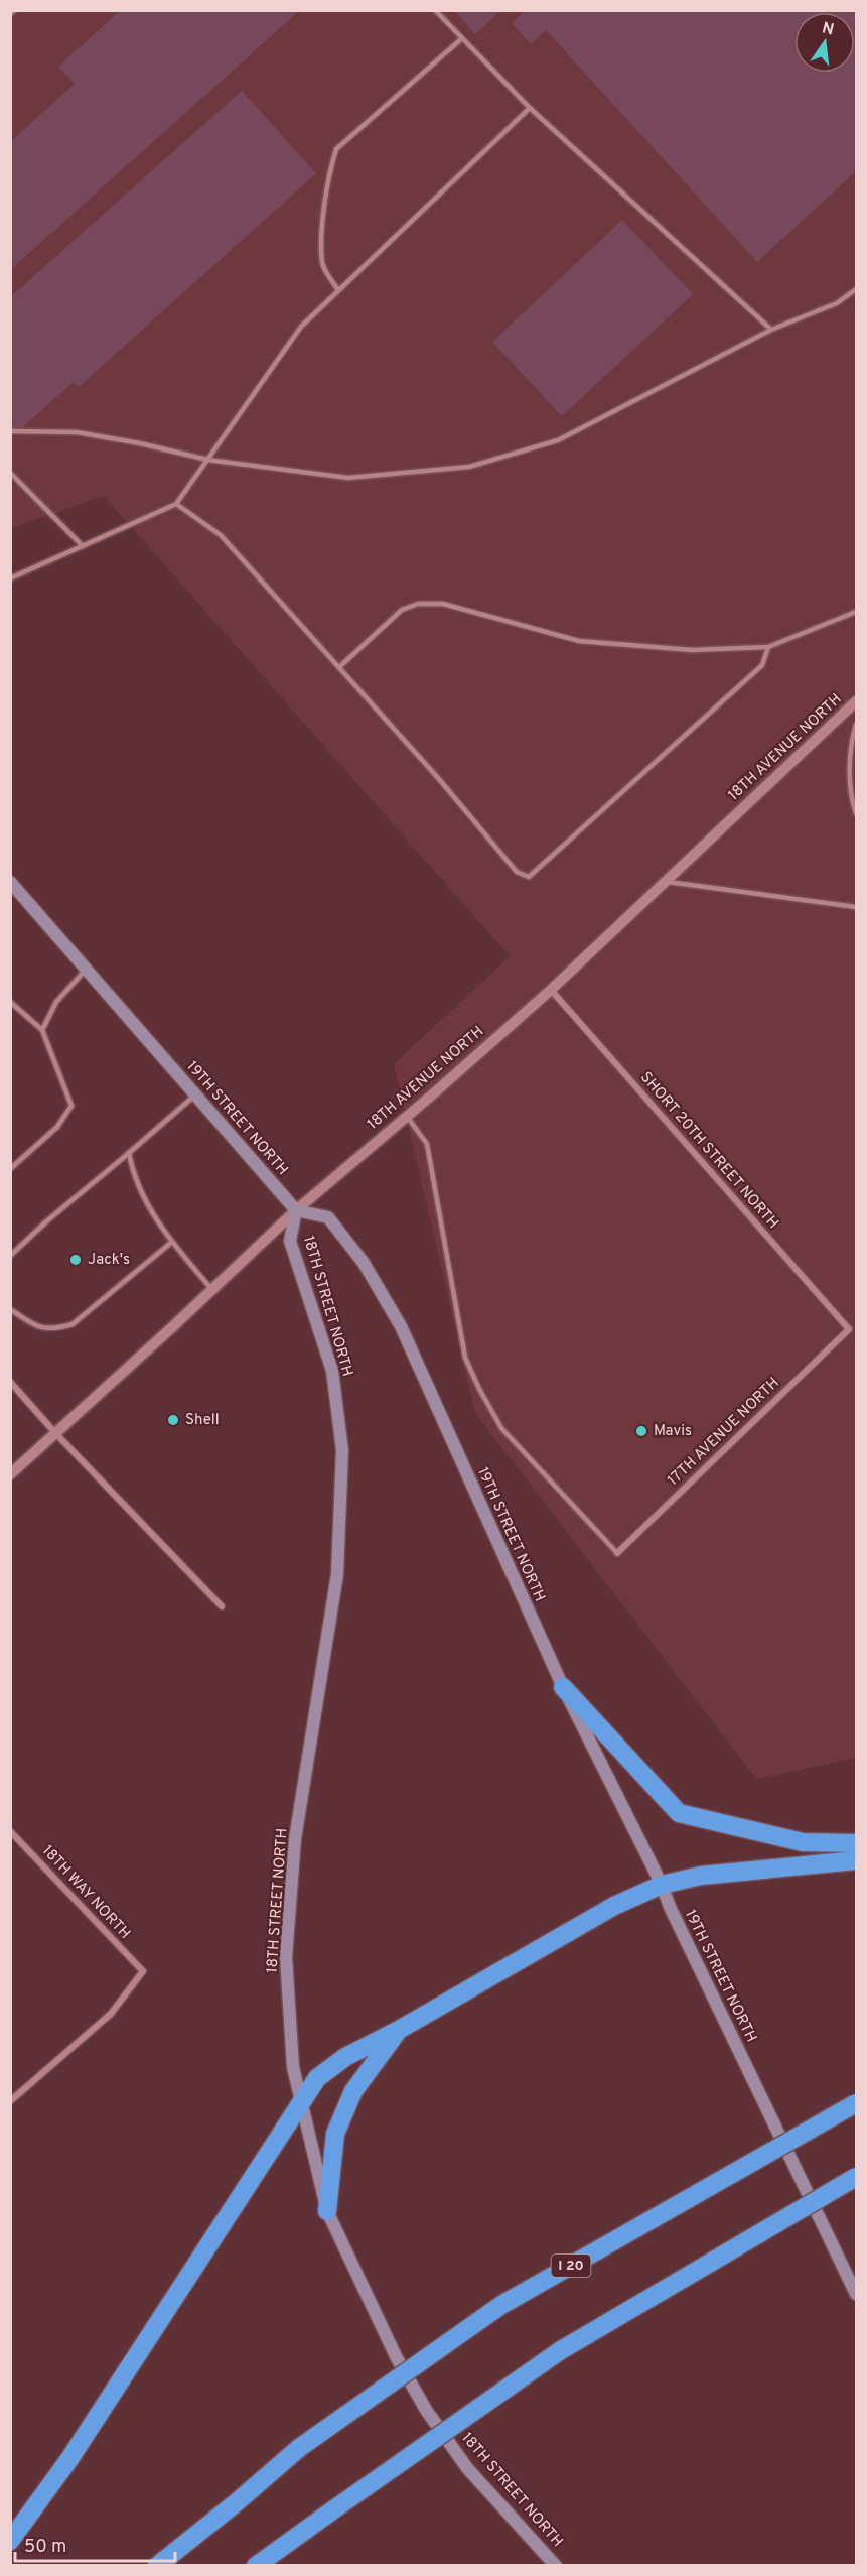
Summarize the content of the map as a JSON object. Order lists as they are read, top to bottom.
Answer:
{
  "streets": {
    "highway": ["I 20"],
    "main road": ["19TH STREET NORTH", "18TH STREET NORTH"],
    "street": [
      "18TH AVENUE NORTH",
      "SHORT 20TH STREET NORTH",
      "17TH AVENUE NORTH",
      "18TH WAY NORTH"
    ]
  },
  "crossings": [
    ["18TH AVENUE NORTH", "19TH STREET NORTH"],
    ["18TH AVENUE NORTH", "SHORT 20TH STREET NORTH"],
    ["18TH AVENUE NORTH", "18TH STREET NORTH"],
    ["19TH STREET NORTH", "18TH STREET NORTH"],
    ["SHORT 20TH STREET NORTH", "17TH AVENUE NORTH"]
  ],
  "places": ["Jack's", "Shell", "Mavis"],
  "scale_bar": "50 m",
  "north": "top"
}
